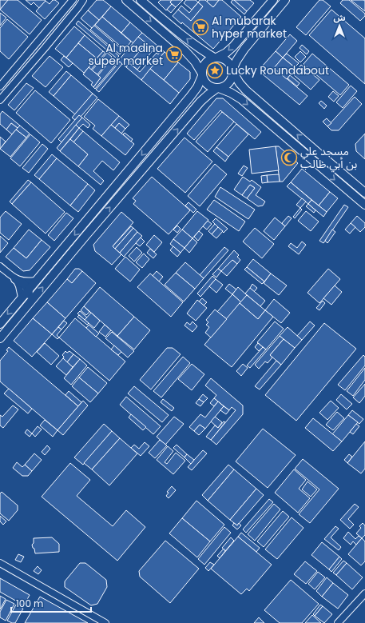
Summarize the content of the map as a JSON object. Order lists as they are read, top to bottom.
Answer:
{
  "places": {
    "supermarket": ["Al mubarak hyper market", "Al madina super market"],
    "place": ["Lucky Roundabout"],
    "mosque": ["مسجد علي بن أبي طالب"]
  },
  "scale_bar": "100 m",
  "north": "top"
}
